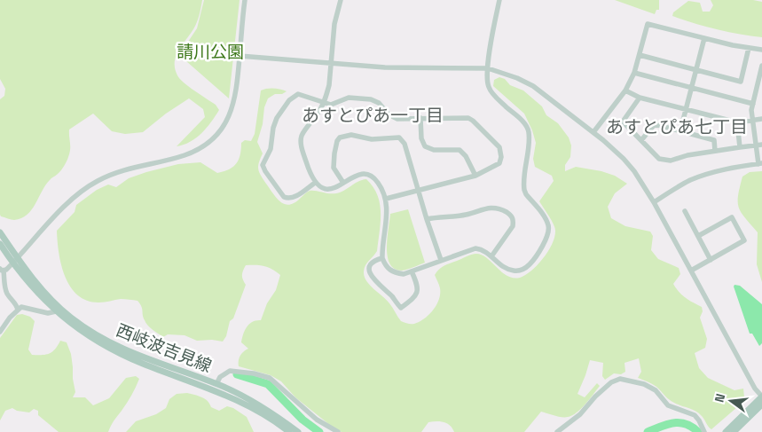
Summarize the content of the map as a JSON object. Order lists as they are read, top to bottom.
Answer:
{
  "streets": {
    "main road": ["西岐波吉見線"]
  },
  "districts": ["あすとぴあ一丁目", "あすとぴあ七丁目"],
  "parks": ["請川公園"],
  "north": "left"
}
